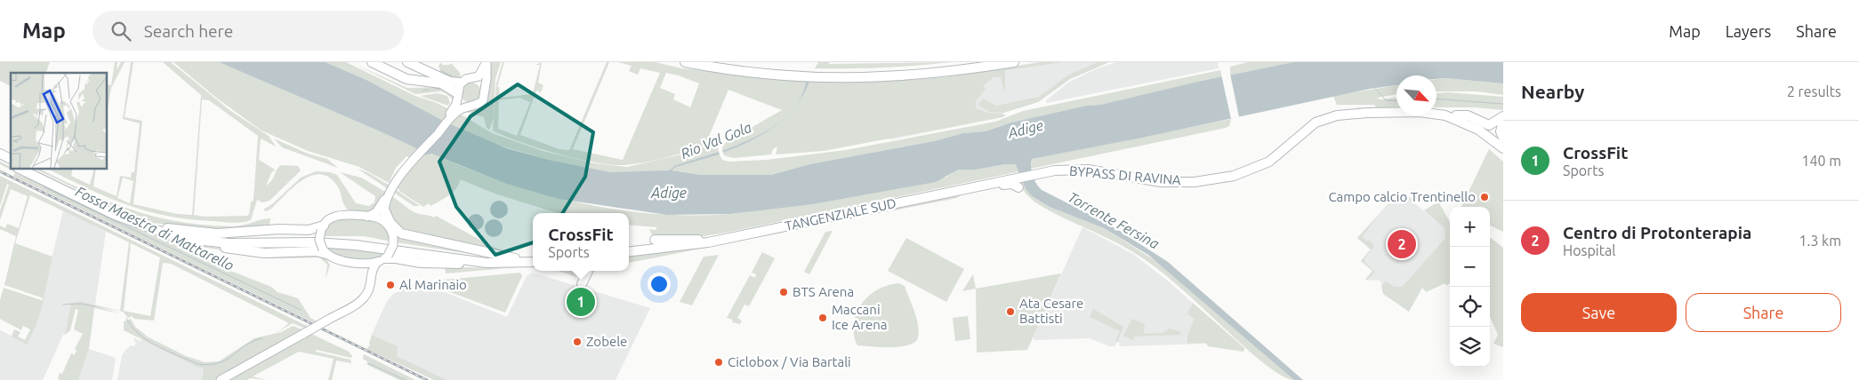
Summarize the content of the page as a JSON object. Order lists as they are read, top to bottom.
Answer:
{
  "streets": {
    "highway": ["BYPASS DI RAVINA", "TANGENZIALE SUD"]
  },
  "crossings": [
    ["BYPASS DI RAVINA", "TANGENZIALE SUD"]
  ],
  "water": [
    "Adige",
    "Rio Val Gola",
    "Torrente Fersina",
    "Fossa Maestra di Mattarello"
  ],
  "places": [
    "Campo calcio Trentinello",
    "Al Marinaio",
    "BTS Arena",
    "Ata Cesare Battisti",
    "Maccani Ice Arena",
    "Zobele",
    "Ciclobox / Via Bartali"
  ],
  "north": "bottom right",
  "page": {
    "header": "Map",
    "search": "Search here",
    "nav": ["Map", "Layers", "Share"],
    "heading": ["Nearby", "2 results"],
    "list": [
      {
        "mark": "1",
        "name": "CrossFit",
        "note": "Sports",
        "value": "140 m"
      },
      {
        "mark": "2",
        "name": "Centro di Protonterapia",
        "note": "Hospital",
        "value": "1.3 km"
      }
    ],
    "map_buttons": ["+", "−"],
    "popup": ["CrossFit", "Sports"],
    "pins": ["2", "1"],
    "buttons": ["Save", "Share"]
  }
}
